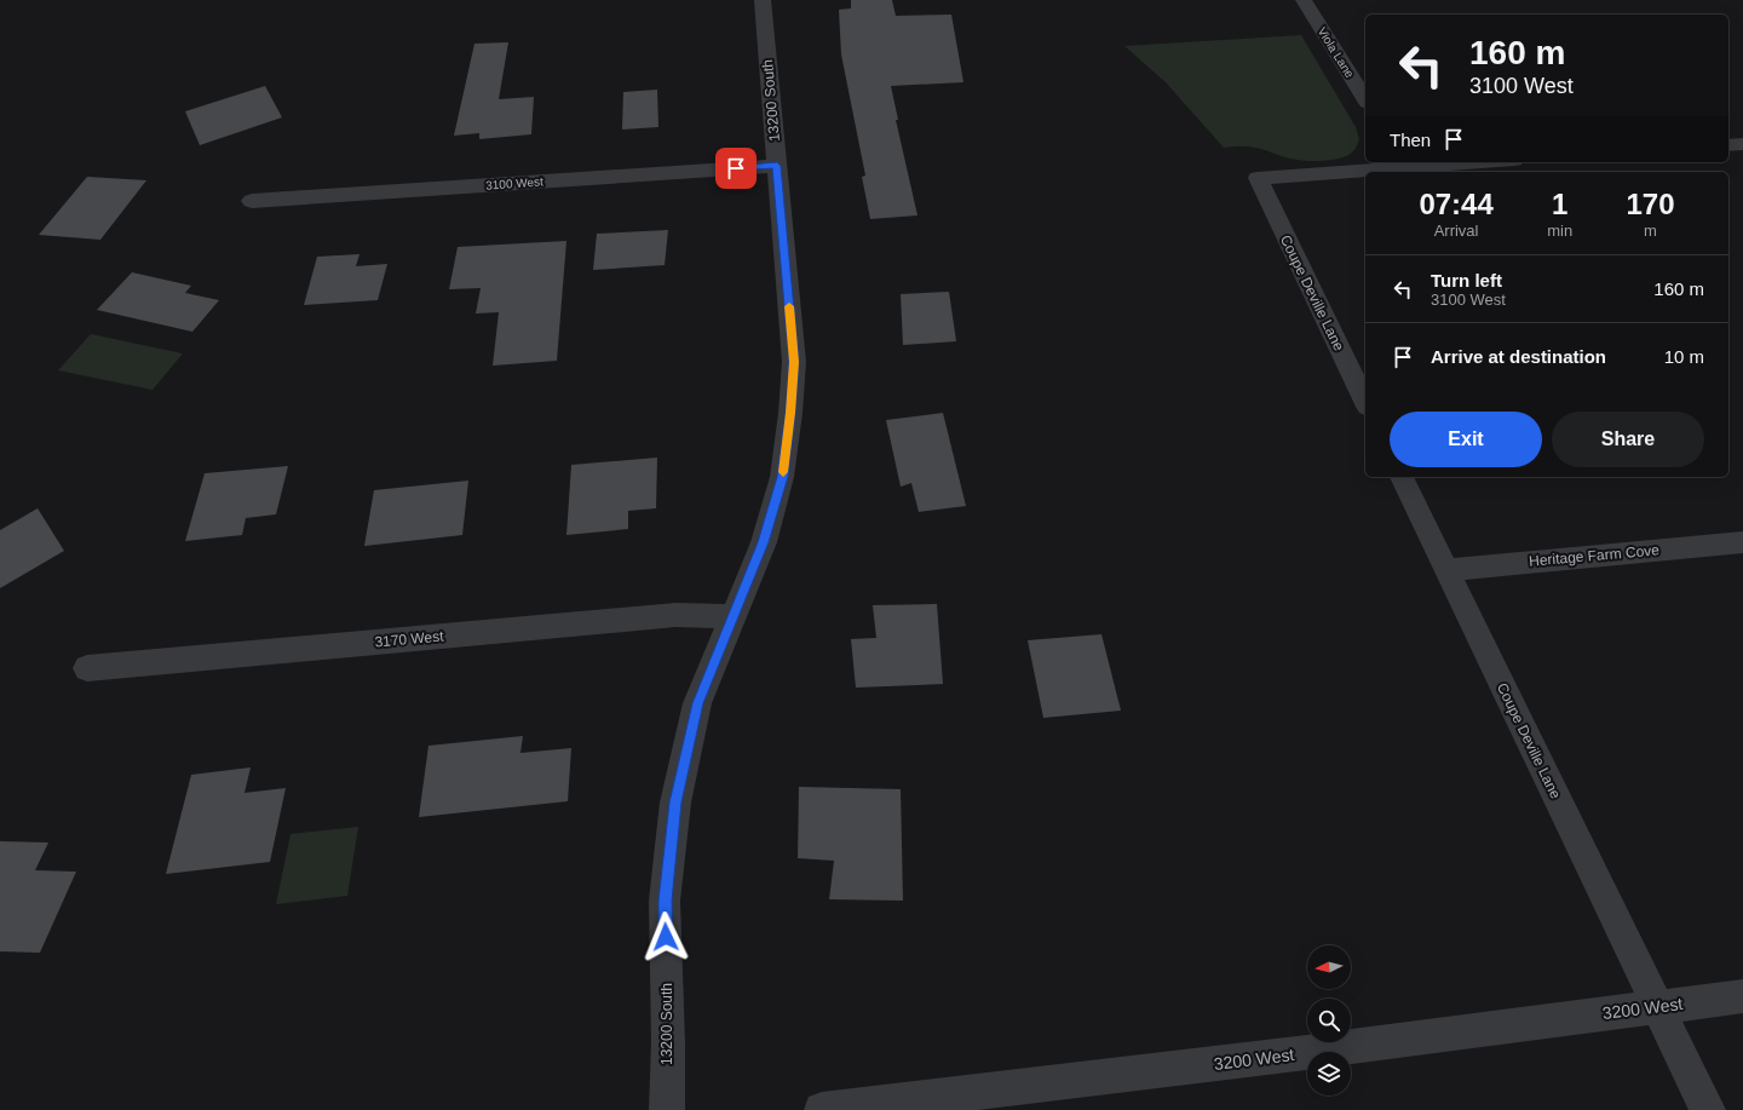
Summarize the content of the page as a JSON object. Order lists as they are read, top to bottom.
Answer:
{
  "streets": {
    "street": [
      "Viola Lane",
      "13200 South",
      "3100 West",
      "Coupe Deville Lane",
      "Heritage Farm Cove",
      "3170 West",
      "3200 West"
    ]
  },
  "crossings": [
    ["13200 South", "3100 West"],
    ["13200 South", "3170 West"],
    ["Coupe Deville Lane", "Heritage Farm Cove"],
    ["Coupe Deville Lane", "3200 West"]
  ],
  "north": "left",
  "page": {
    "turn": ["160 m", "3100 West"],
    "then": "Then",
    "eta": [
      "07:44",
      "Arrival",
      "1",
      "min",
      "170",
      "m"
    ],
    "list": [
      {
        "name": "Turn left",
        "note": "3100 West",
        "value": "160 m"
      },
      {
        "name": "Arrive at destination",
        "value": "10 m"
      }
    ],
    "buttons": ["Exit", "Share"]
  }
}
